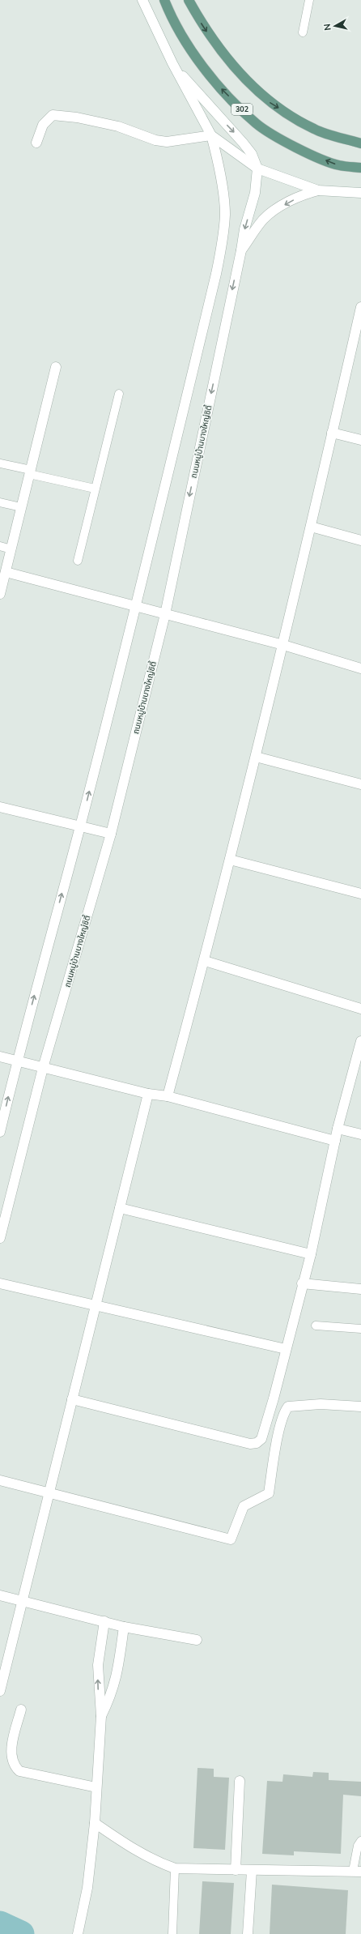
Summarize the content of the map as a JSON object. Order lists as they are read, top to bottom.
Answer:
{
  "streets": {
    "main road": ["302"],
    "street": ["ถนนหมู่บ้านบางใหญ่ซิตี้"]
  },
  "north": "left"
}
